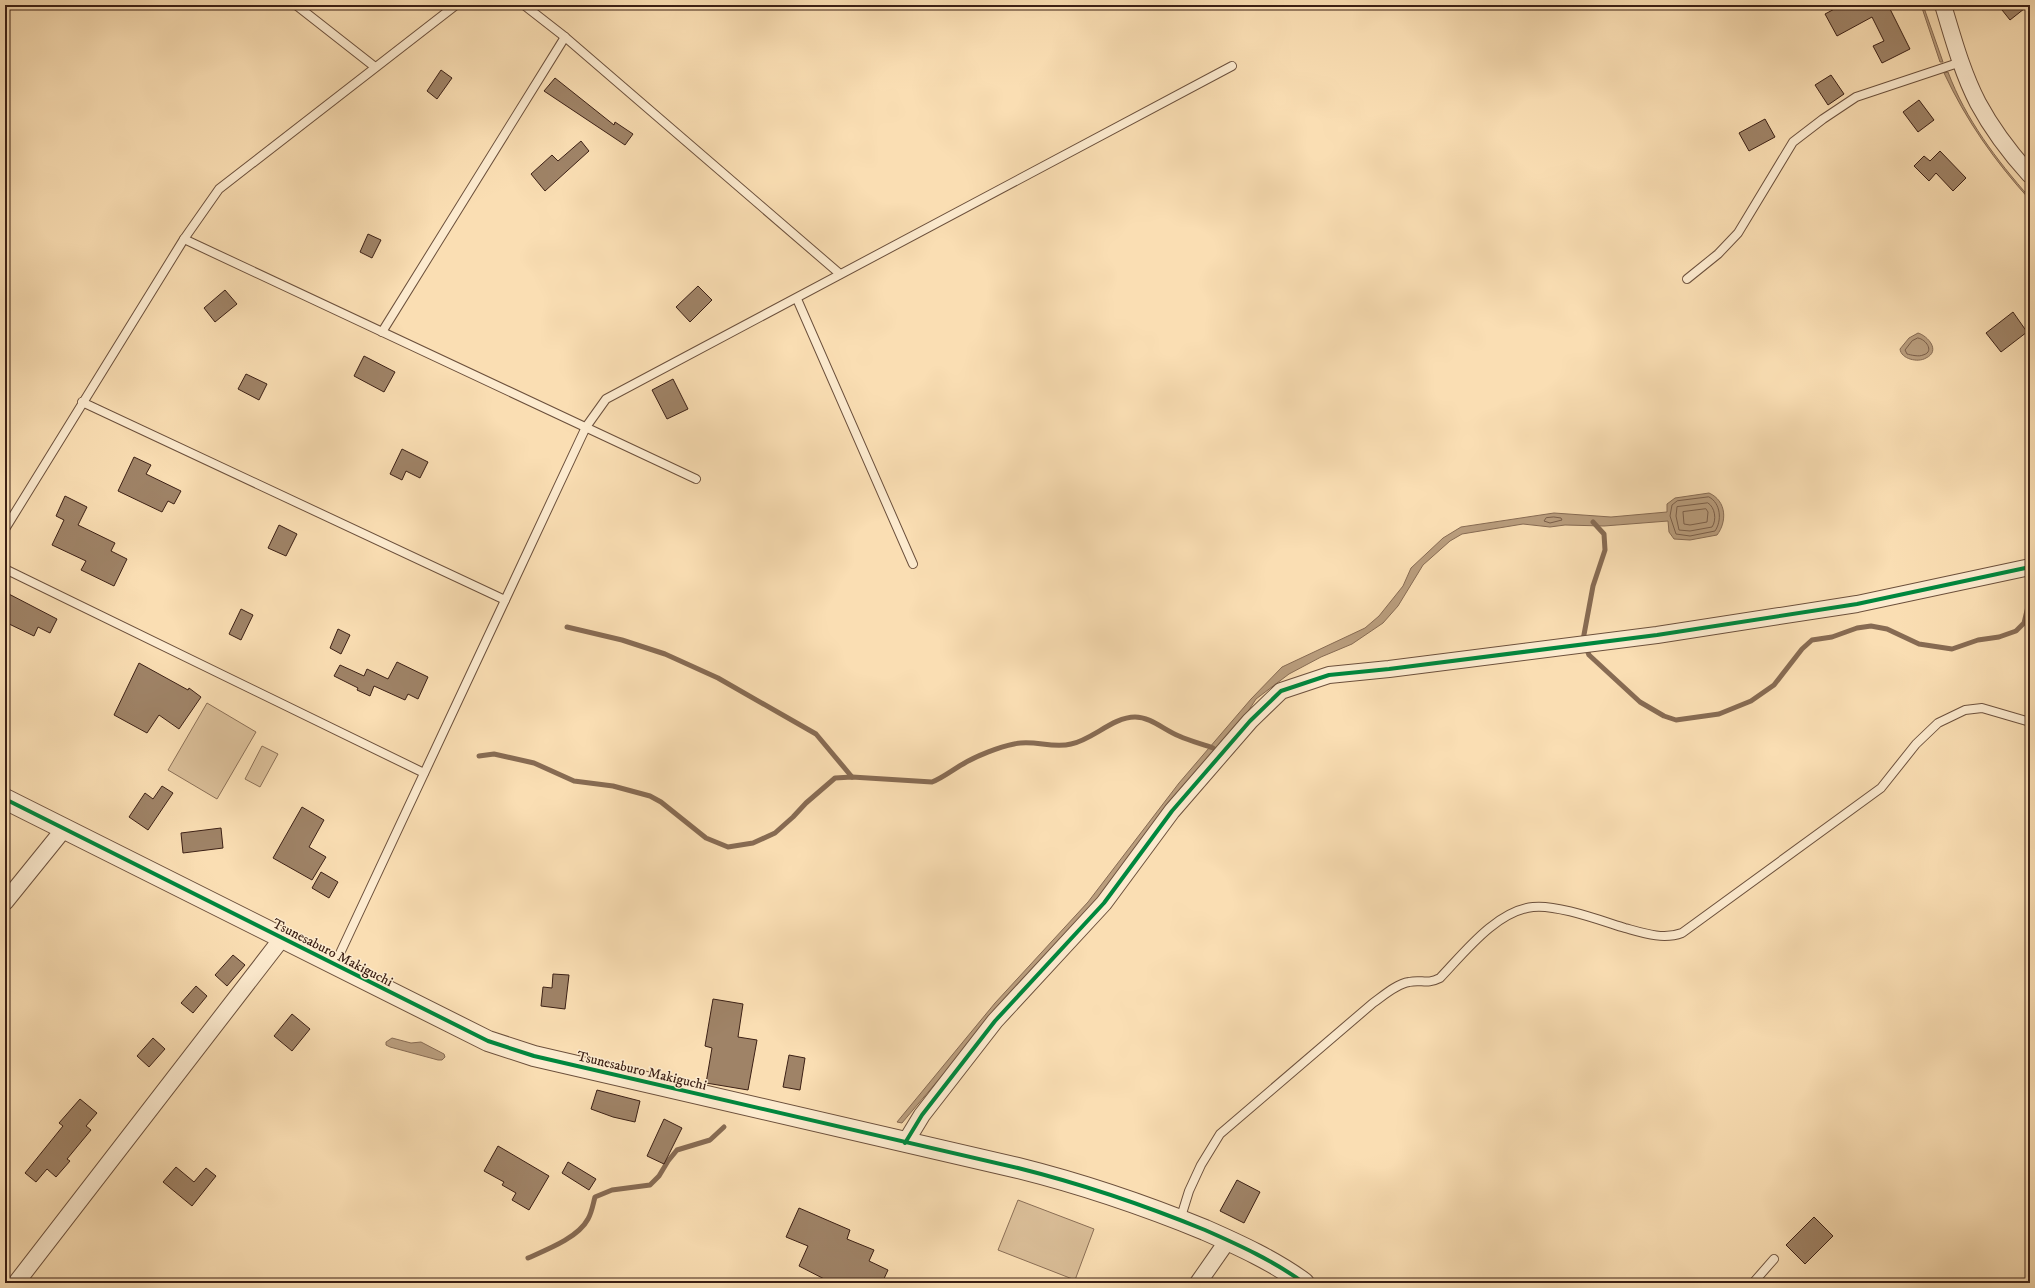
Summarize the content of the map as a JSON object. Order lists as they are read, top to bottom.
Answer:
{
  "streets": {
    "street": ["Tsunesaburo Makiguchi"]
  }
}
